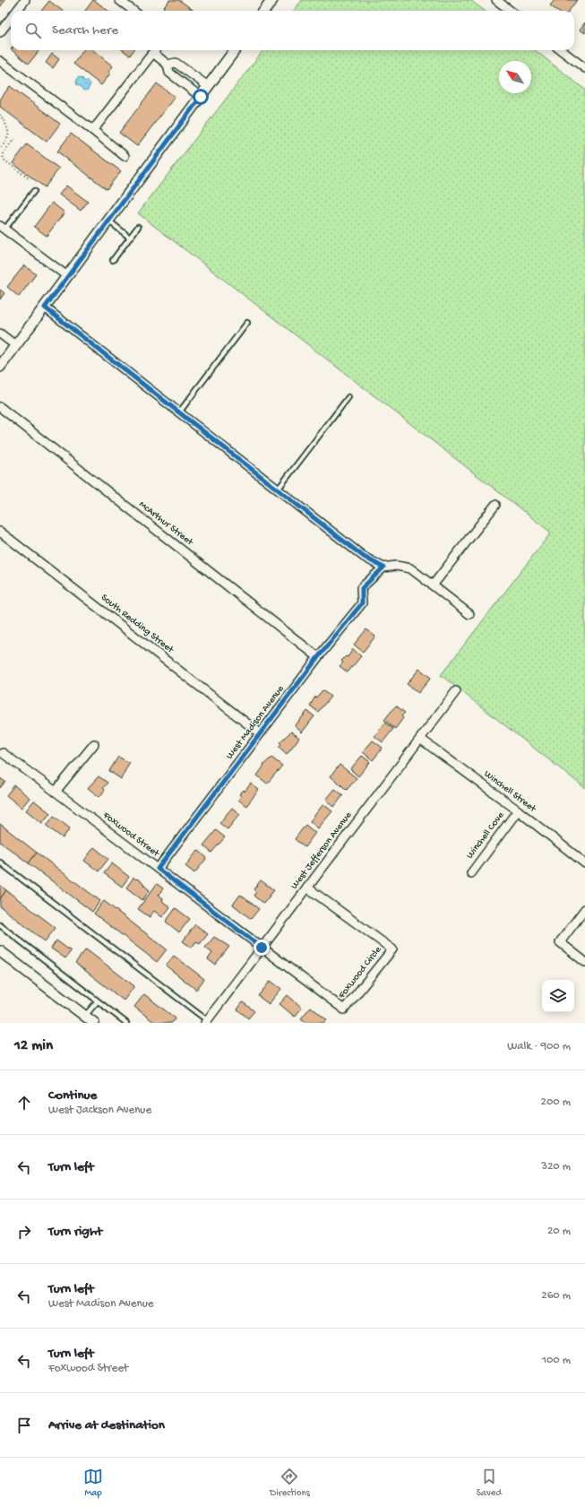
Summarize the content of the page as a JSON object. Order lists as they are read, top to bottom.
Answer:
{
  "streets": {
    "street": [
      "McArthur Street",
      "South Redding Street",
      "West Madison Avenue",
      "Winchell Street",
      "Foxwood Street",
      "Winchell Cove",
      "West Jefferson Avenue",
      "Foxwood Circle"
    ]
  },
  "crossings": [
    ["McArthur Street", "West Madison Avenue"],
    ["South Redding Street", "West Madison Avenue"],
    ["West Madison Avenue", "Foxwood Street"],
    ["Winchell Street", "Winchell Cove"],
    ["Winchell Street", "West Jefferson Avenue"],
    ["Foxwood Street", "West Jefferson Avenue"],
    ["Foxwood Street", "Foxwood Circle"],
    ["West Jefferson Avenue", "Foxwood Circle"]
  ],
  "north": "top left",
  "page": {
    "search": "Search here",
    "heading": ["12 min", "Walk · 900 m"],
    "list": [
      ["Continue", "West Jackson Avenue", "200 m"],
      ["Turn left", "320 m"],
      ["Turn right", "20 m"],
      ["Turn left", "West Madison Avenue", "260 m"],
      ["Turn left", "Foxwood Street", "100 m"],
      "Arrive at destination"
    ],
    "nav": ["Map", "Directions", "Saved"]
  }
}
